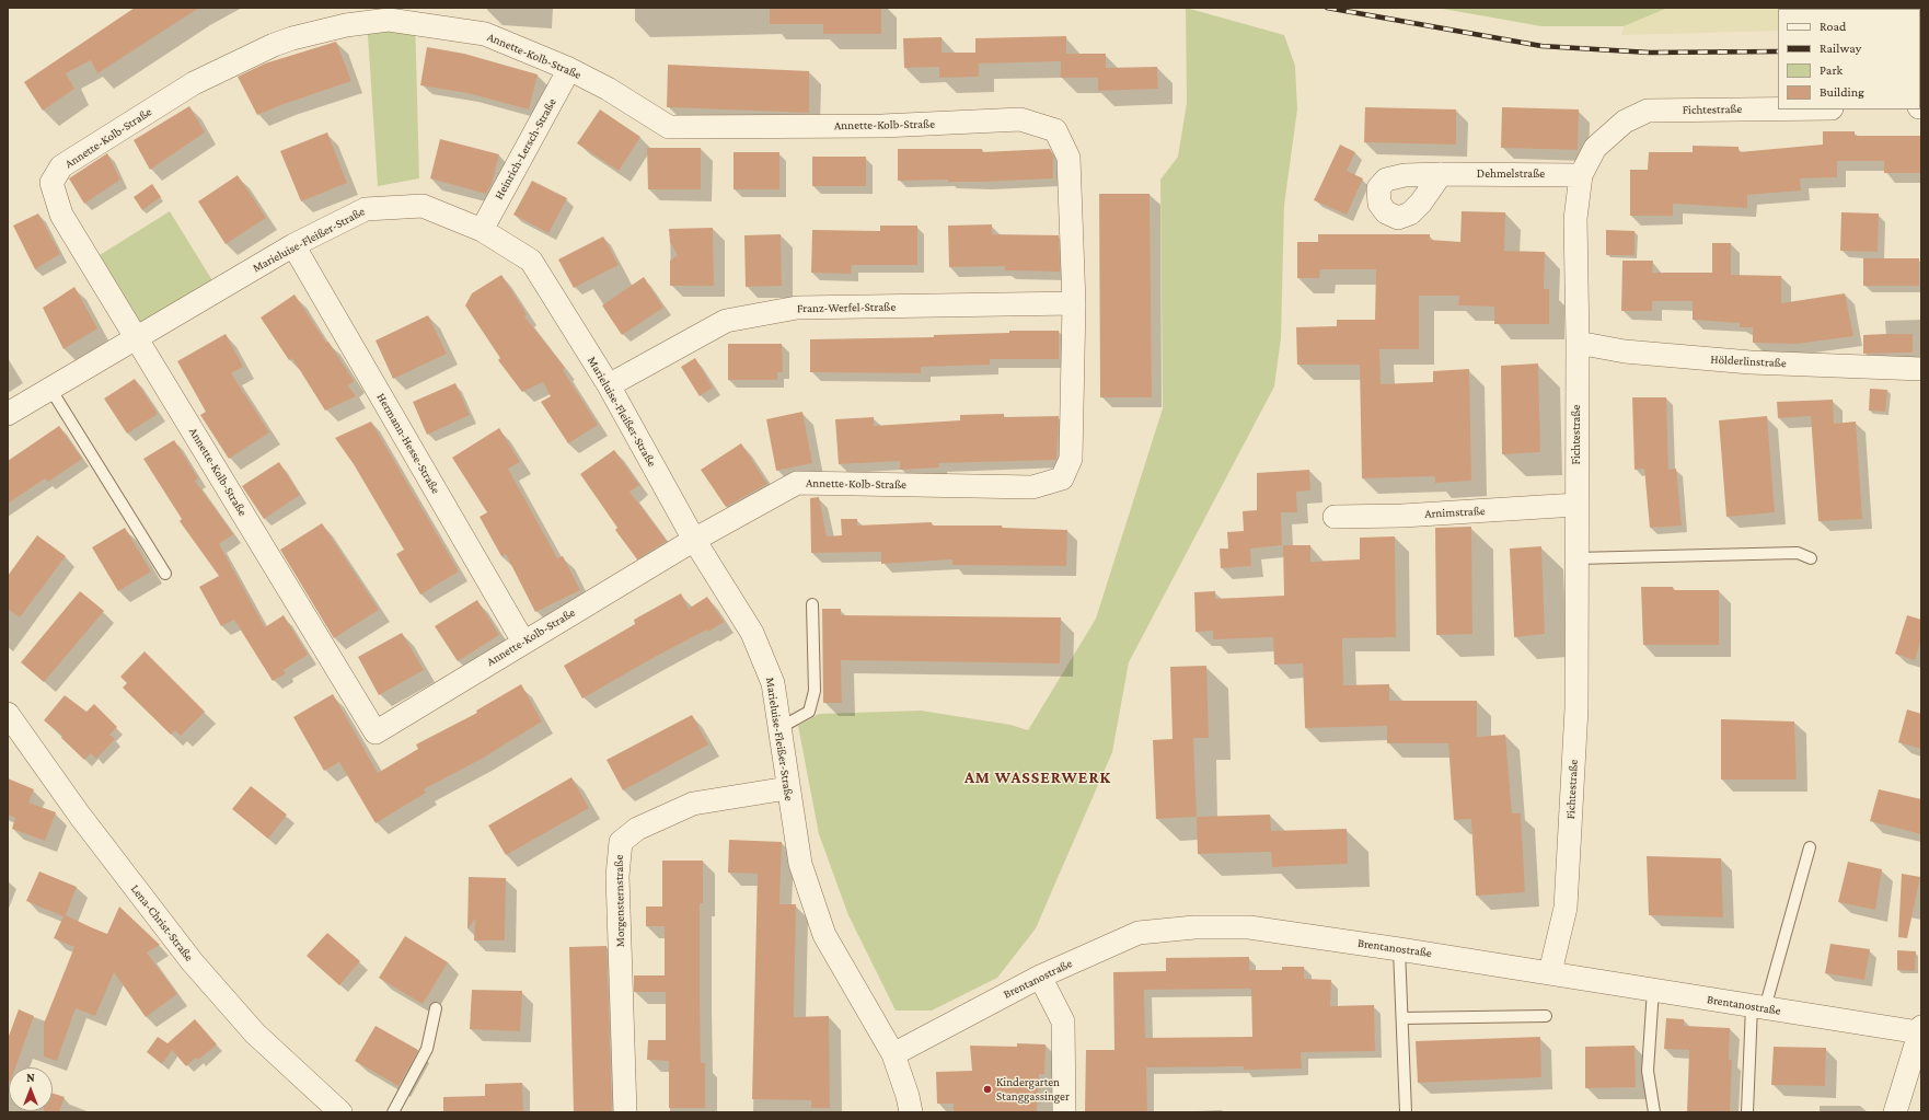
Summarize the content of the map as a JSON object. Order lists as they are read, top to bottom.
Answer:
{
  "streets": {
    "street": [
      "Annette-Kolb-Straße",
      "Fichtestraße",
      "Heinrich-Lersch-Straße",
      "Dehmelstraße",
      "Marieluise-Fleißer-Straße",
      "Franz-Werfel-Straße",
      "Hölderlinstraße",
      "Hermann-Hesse-Straße",
      "Arnimstraße",
      "Morgensternstraße",
      "Lena-Christ-Straße",
      "Brentanostraße"
    ]
  },
  "crossings": [
    ["Annette-Kolb-Straße", "Heinrich-Lersch-Straße"],
    ["Annette-Kolb-Straße", "Marieluise-Fleißer-Straße"],
    ["Annette-Kolb-Straße", "Franz-Werfel-Straße"],
    ["Annette-Kolb-Straße", "Hermann-Hesse-Straße"],
    ["Fichtestraße", "Dehmelstraße"],
    ["Fichtestraße", "Hölderlinstraße"],
    ["Fichtestraße", "Arnimstraße"],
    ["Fichtestraße", "Brentanostraße"],
    ["Heinrich-Lersch-Straße", "Marieluise-Fleißer-Straße"],
    ["Marieluise-Fleißer-Straße", "Franz-Werfel-Straße"],
    ["Marieluise-Fleißer-Straße", "Hermann-Hesse-Straße"],
    ["Marieluise-Fleißer-Straße", "Morgensternstraße"],
    ["Marieluise-Fleißer-Straße", "Brentanostraße"]
  ],
  "districts": ["AM WASSERWERK"],
  "places": ["Kindergarten Stanggassinger"],
  "legend": [
    "Road",
    "Railway",
    "Park",
    "Building"
  ],
  "north": "top"
}
